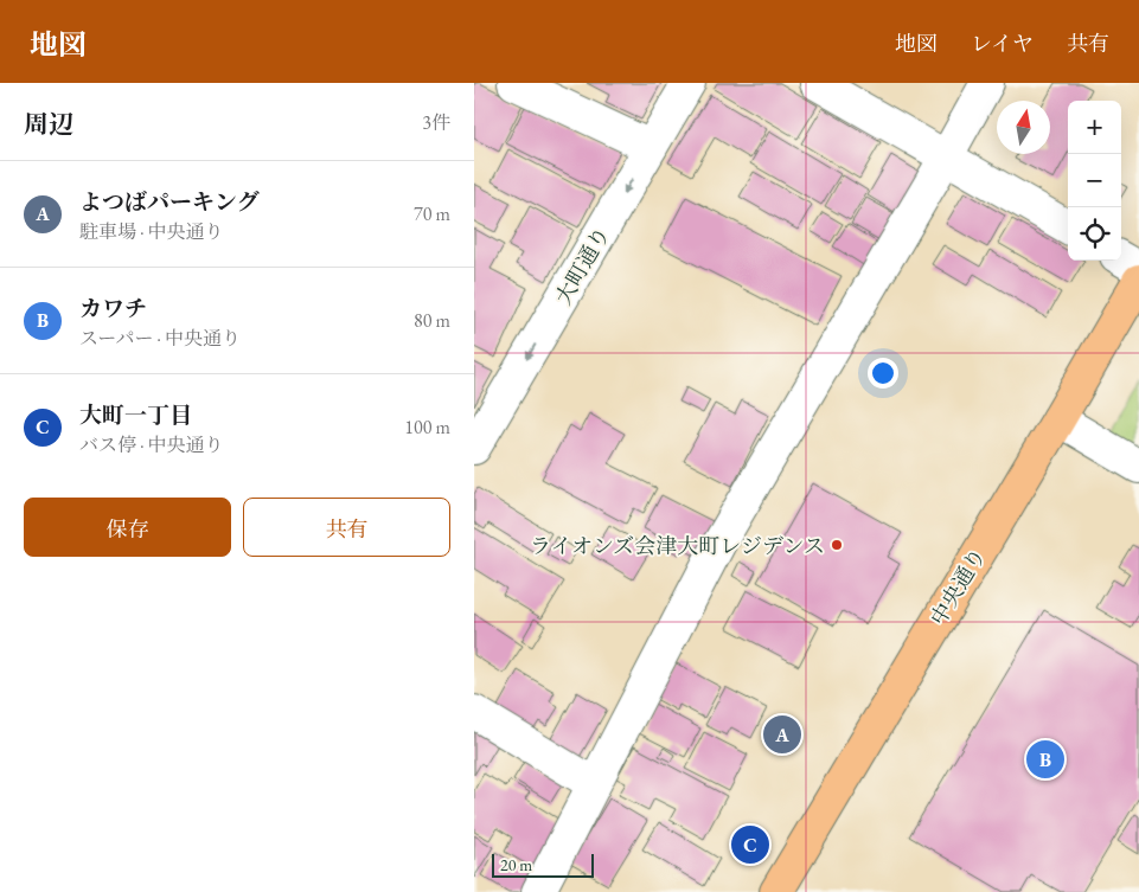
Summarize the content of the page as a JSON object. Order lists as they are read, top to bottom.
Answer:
{
  "streets": {
    "highway": ["中央通り"],
    "street": ["大町通り"]
  },
  "places": ["ライオンズ会津大町レジデンス"],
  "scale_bar": "20 m",
  "north": "top",
  "page": {
    "header": "地図",
    "nav": ["地図", "レイヤ", "共有"],
    "heading": ["周辺", "3件"],
    "map_buttons": ["+", "−"],
    "list": [
      {
        "mark": "A",
        "name": "よつばパーキング",
        "note": "駐車場 · 中央通り",
        "value": "70 m"
      },
      {
        "mark": "B",
        "name": "カワチ",
        "note": "スーパー · 中央通り",
        "value": "80 m"
      },
      {
        "mark": "C",
        "name": "大町一丁目",
        "note": "バス停 · 中央通り",
        "value": "100 m"
      }
    ],
    "buttons": ["保存", "共有"],
    "pins": ["A", "B", "C"],
    "scale": "20 m"
  }
}
